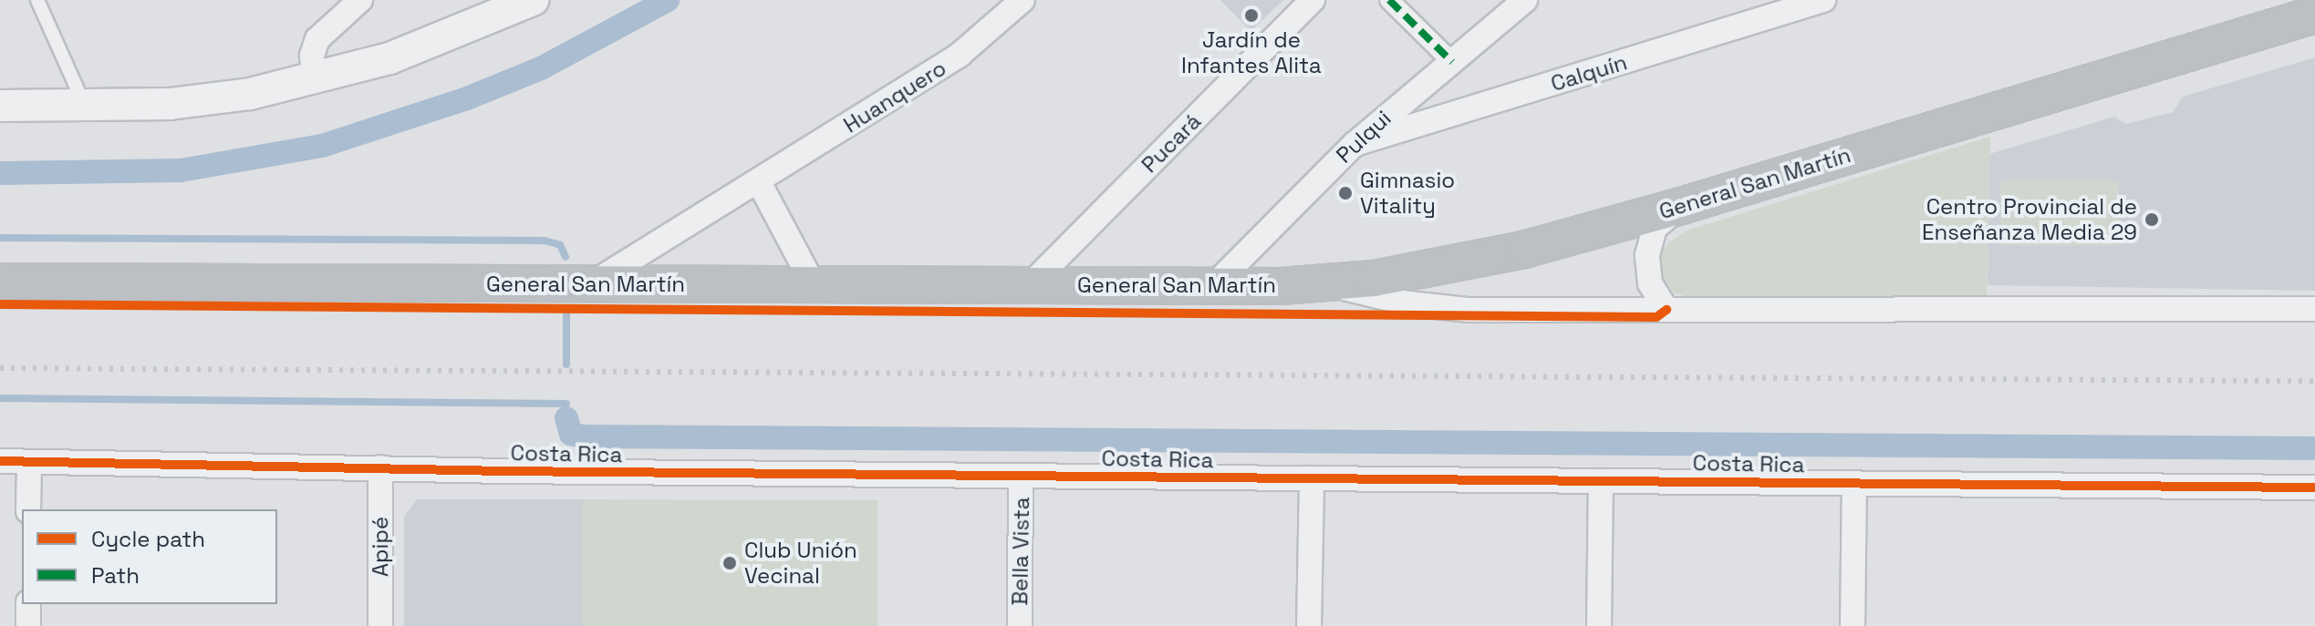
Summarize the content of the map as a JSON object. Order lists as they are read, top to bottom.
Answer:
{
  "streets": {
    "main road": ["General San Martín"],
    "street": [
      "Calquín",
      "Huanquero",
      "Pulqui",
      "Pucará",
      "Costa Rica",
      "Apipé",
      "Bella Vista"
    ]
  },
  "crossings": [
    ["Calquín", "Pulqui"],
    ["Huanquero", "General San Martín"],
    ["Pulqui", "General San Martín"],
    ["Pucará", "General San Martín"],
    ["Costa Rica", "Apipé"],
    ["Costa Rica", "Bella Vista"]
  ],
  "places": [
    "Jardín de Infantes Alita",
    "Gimnasio Vitality",
    "Centro Provincial de Enseñanza Media 29",
    "Club Unión Vecinal"
  ],
  "legend": ["Cycle path", "Path"]
}
